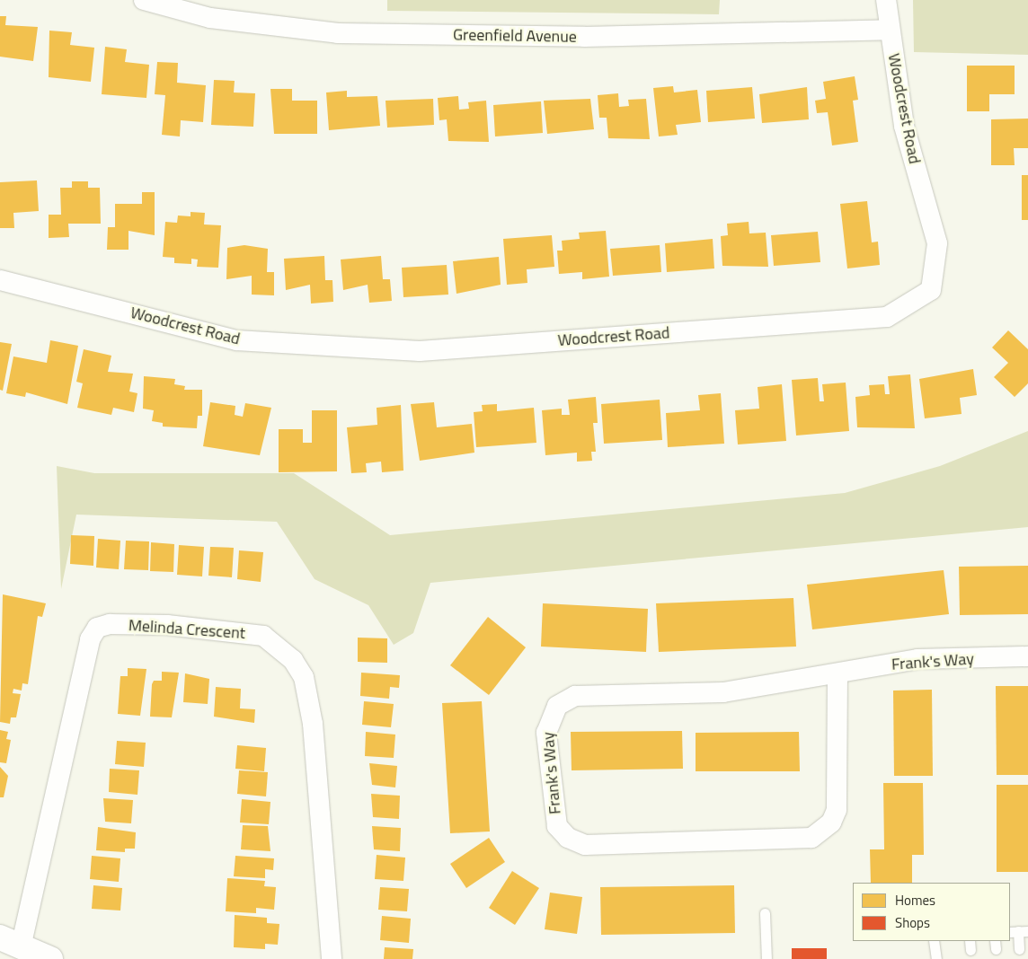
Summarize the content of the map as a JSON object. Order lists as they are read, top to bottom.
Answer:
{
  "streets": {
    "street": [
      "Greenfield Avenue",
      "Woodcrest Road",
      "Melinda Crescent",
      "Frank's Way"
    ]
  },
  "crossings": [
    ["Greenfield Avenue", "Woodcrest Road"]
  ],
  "legend": ["Homes", "Shops"]
}
